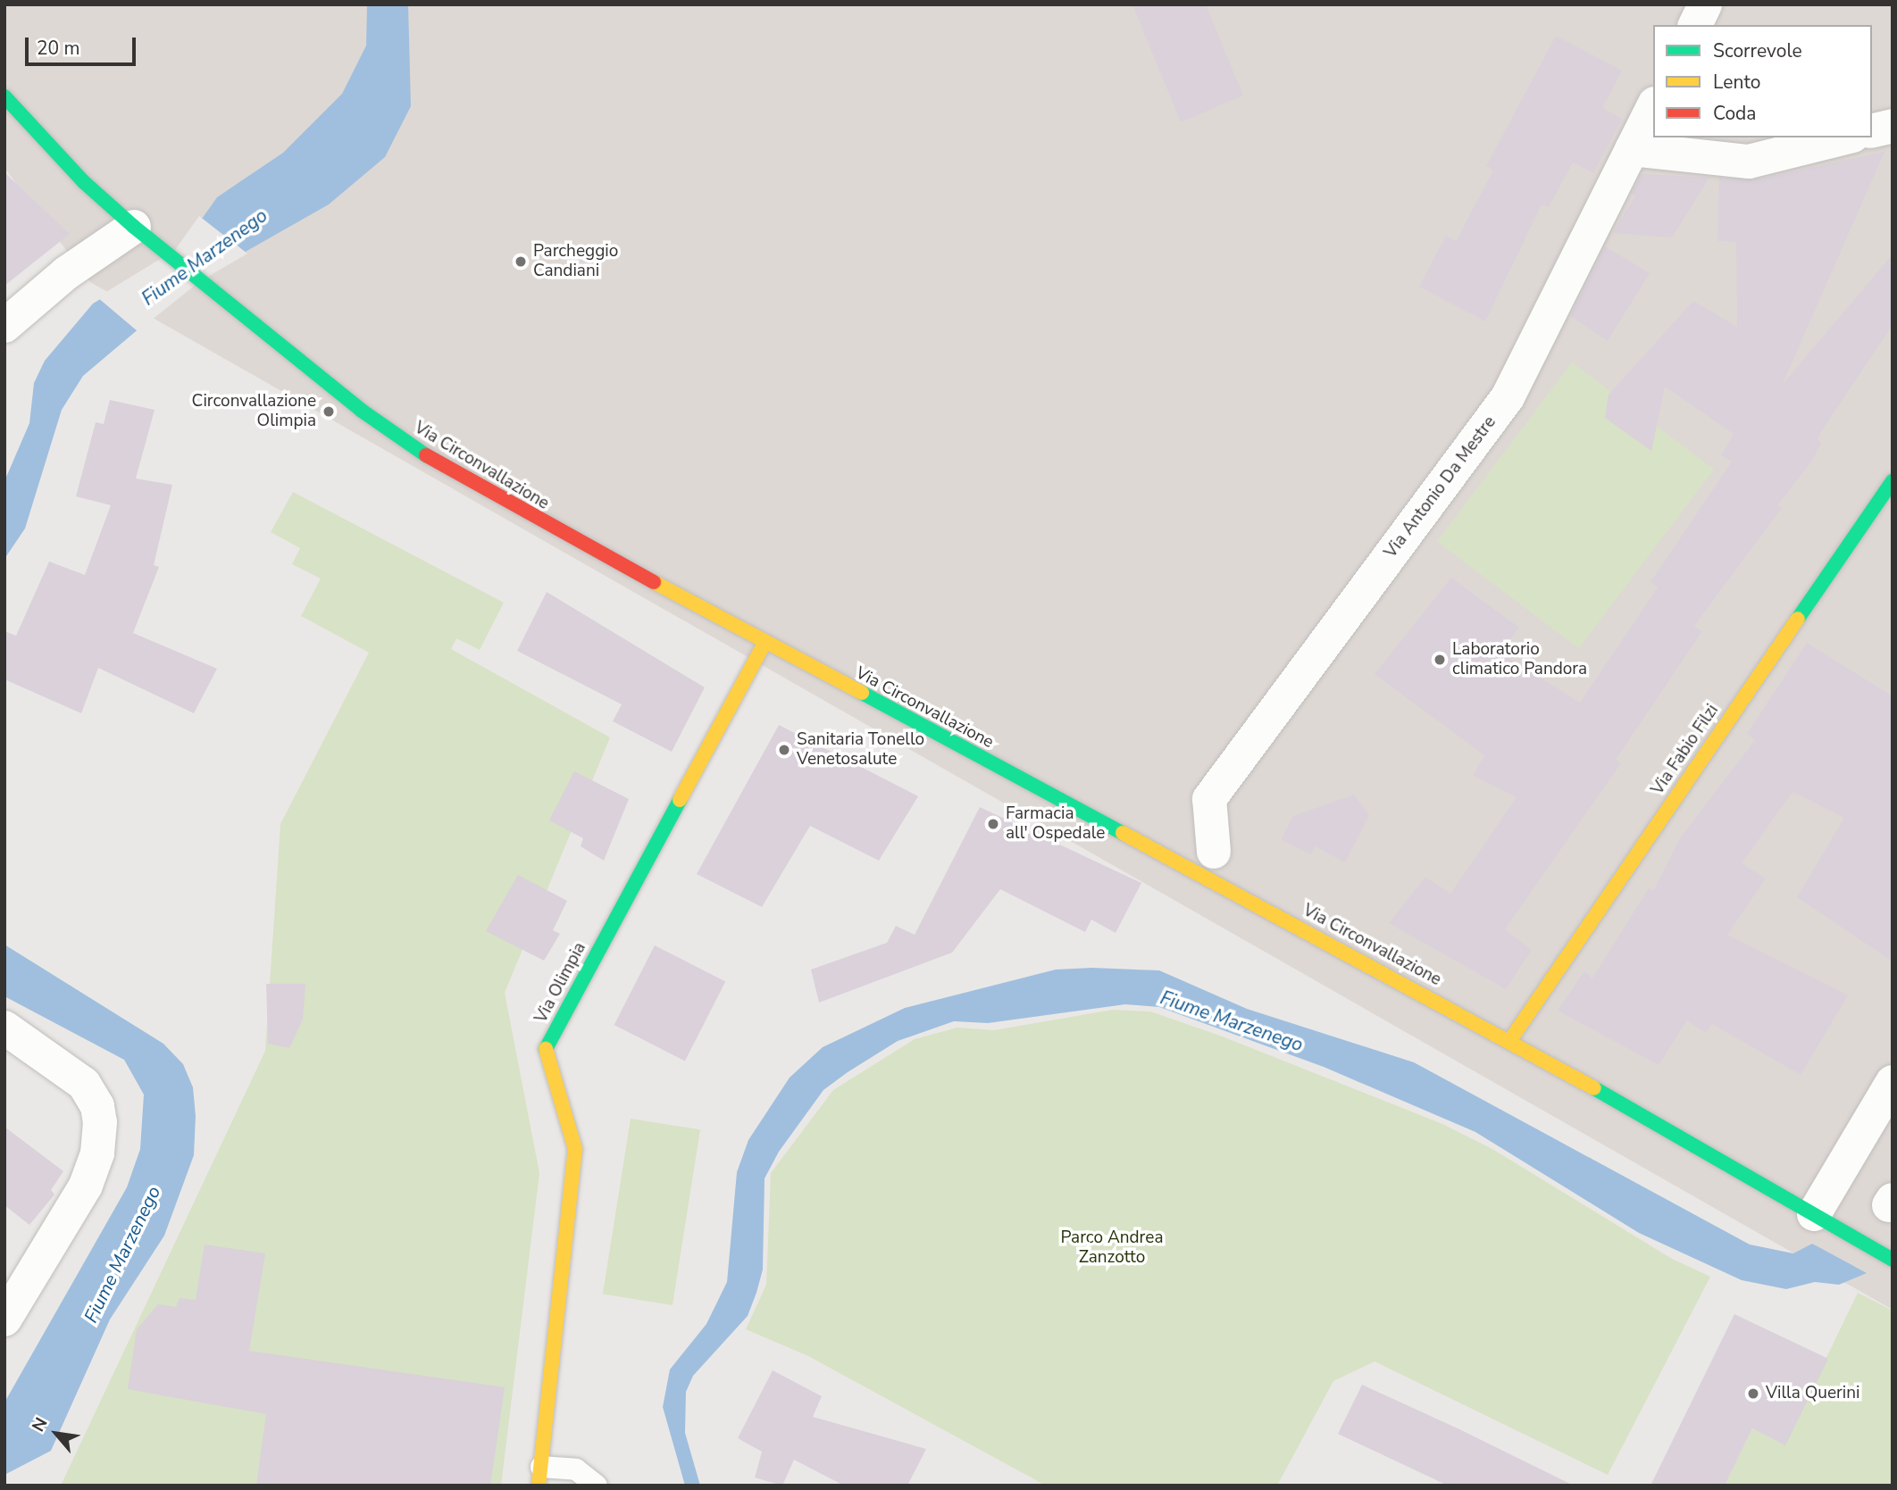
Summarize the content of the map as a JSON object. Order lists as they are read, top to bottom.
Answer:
{
  "streets": {
    "street": [
      "Via Circonvallazione",
      "Via Antonio Da Mestre",
      "Via Fabio Filzi",
      "Via Olimpia"
    ]
  },
  "crossings": [
    ["Via Circonvallazione", "Via Fabio Filzi"],
    ["Via Circonvallazione", "Via Olimpia"]
  ],
  "water": ["Fiume Marzenego"],
  "parks": ["Parco Andrea Zanzotto"],
  "places": [
    "Parcheggio Candiani",
    "Circonvallazione Olimpia",
    "Laboratorio climatico Pandora",
    "Sanitaria Tonello Venetosalute",
    "Farmacia all' Ospedale",
    "Villa Querini"
  ],
  "legend": ["Scorrevole", "Lento", "Coda"],
  "scale_bar": "20 m",
  "north": "top left"
}
